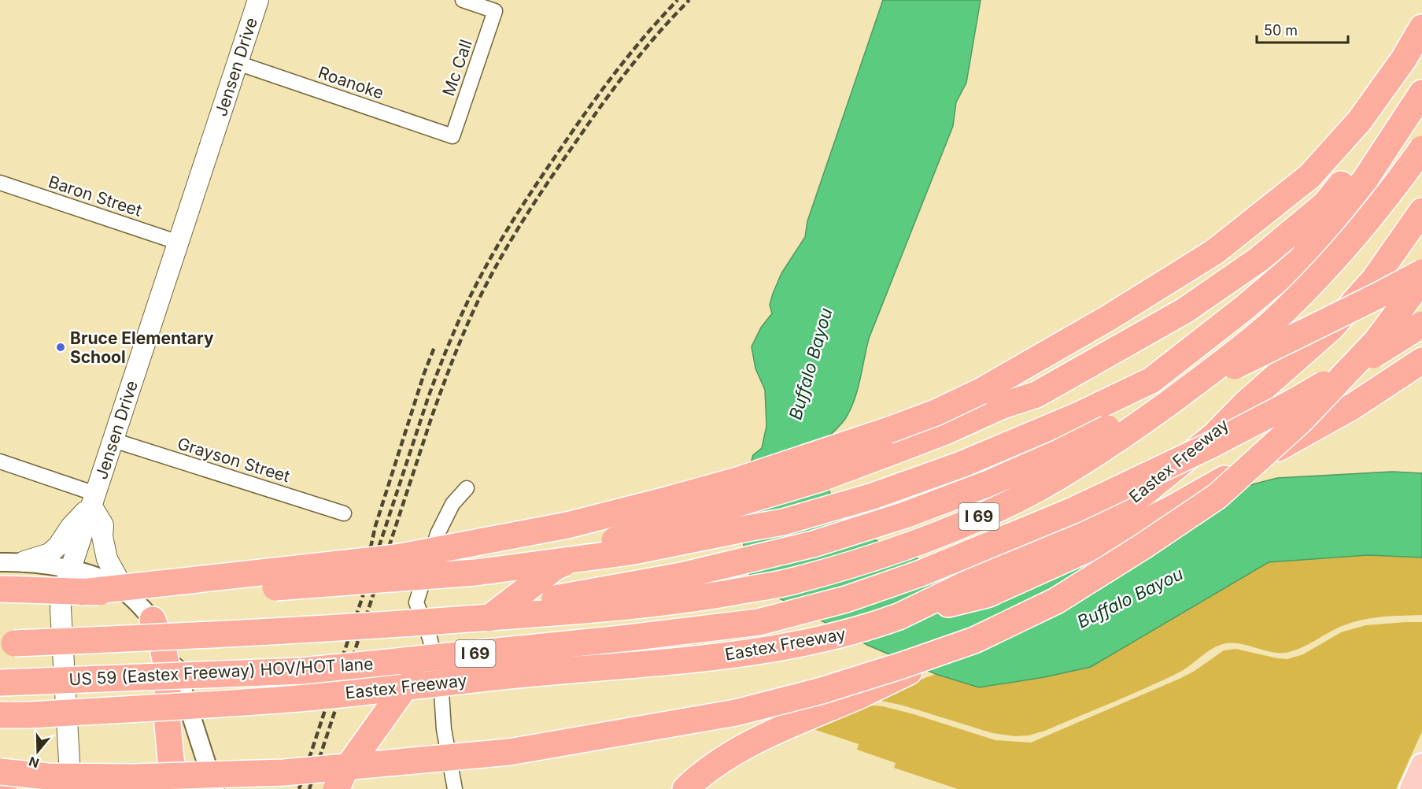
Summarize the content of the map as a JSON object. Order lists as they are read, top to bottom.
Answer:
{
  "streets": {
    "highway": ["Eastex Freeway", "I 69", "US 59 (Eastex Freeway) HOV/HOT lane"],
    "main road": ["Jensen Drive"],
    "street": [
      "Mc Call",
      "Roanoke",
      "Baron Street",
      "Grayson Street"
    ]
  },
  "crossings": [
    ["Jensen Drive", "Roanoke"],
    ["Jensen Drive", "Baron Street"],
    ["Jensen Drive", "Grayson Street"],
    ["Mc Call", "Roanoke"]
  ],
  "water": ["Buffalo Bayou"],
  "places": ["Bruce Elementary School"],
  "scale_bar": "50 m",
  "north": "bottom"
}
